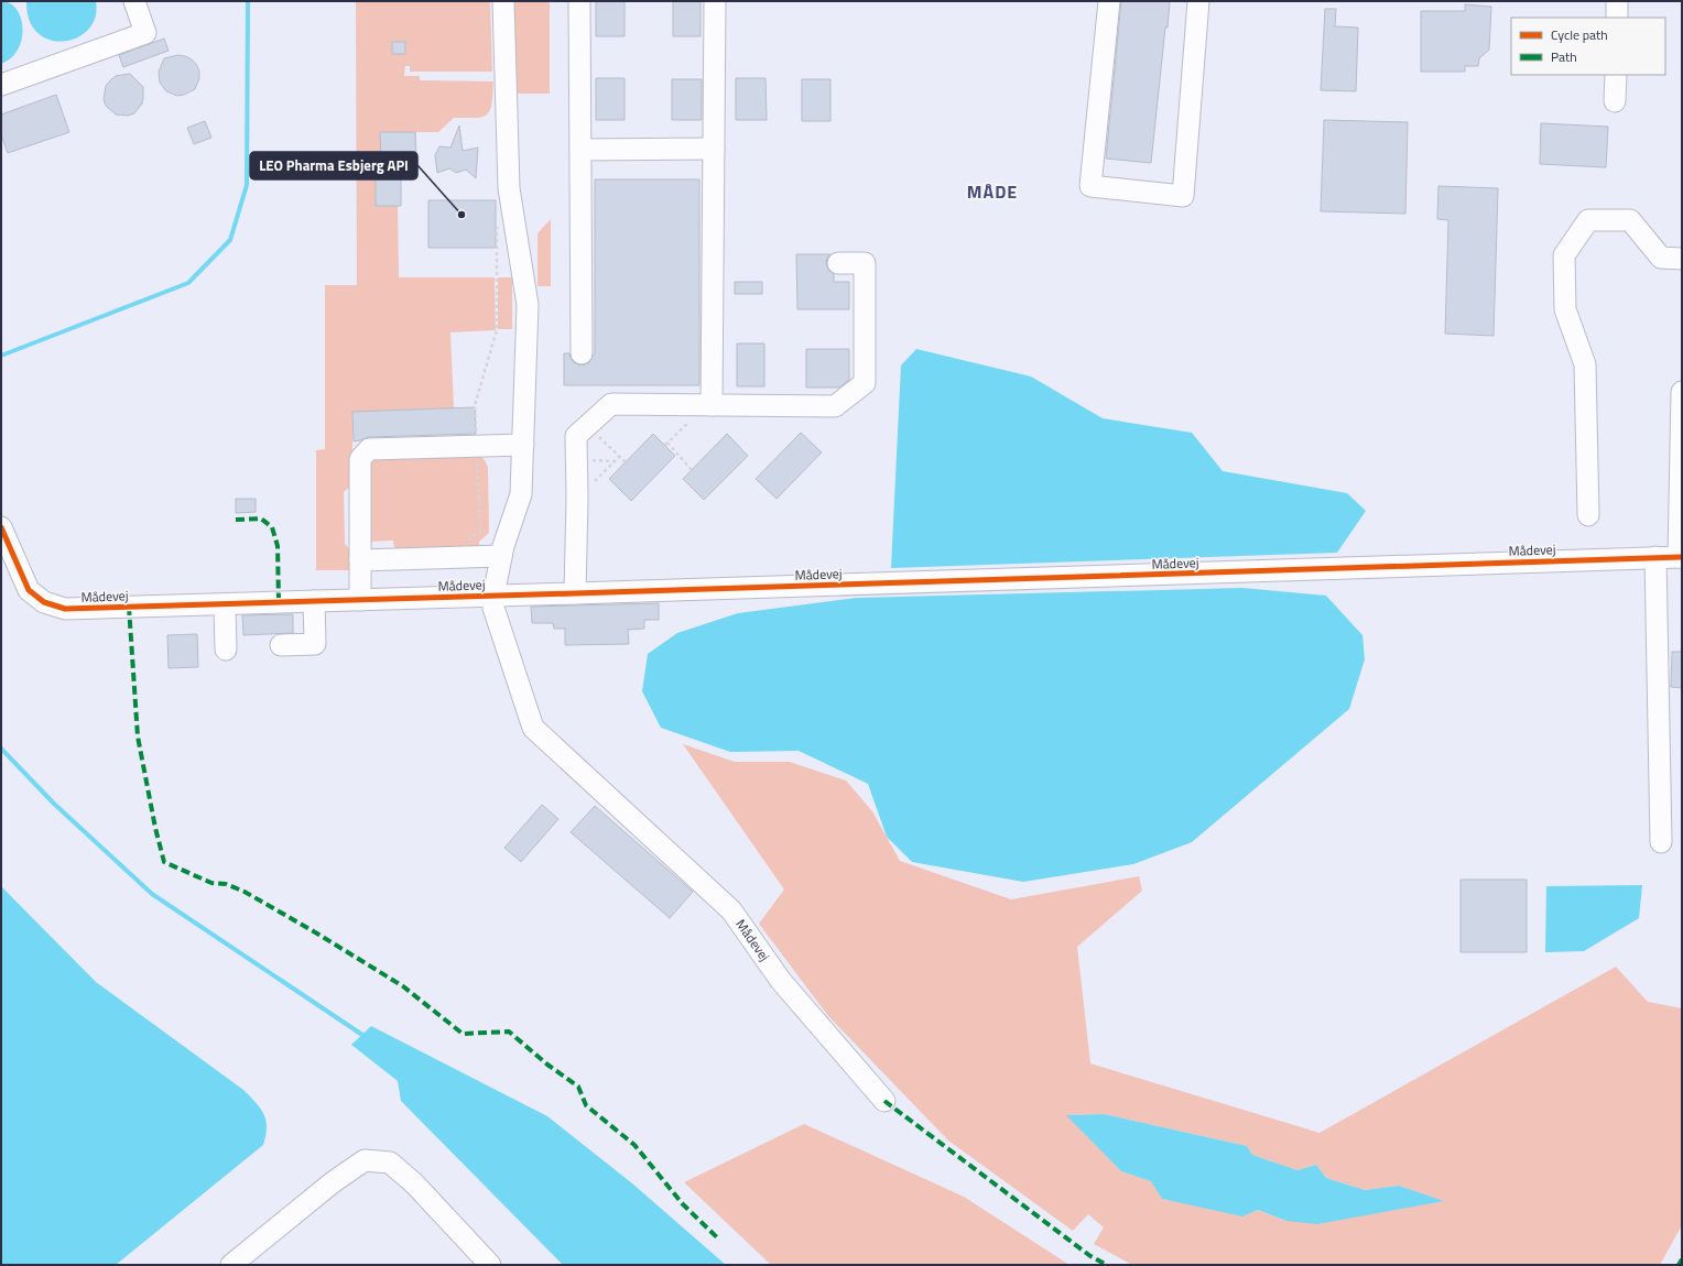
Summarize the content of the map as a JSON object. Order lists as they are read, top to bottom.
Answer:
{
  "streets": {
    "street": ["Mådevej"]
  },
  "districts": ["MÅDE"],
  "places": ["LEO Pharma Esbjerg API"],
  "legend": ["Cycle path", "Path"]
}
